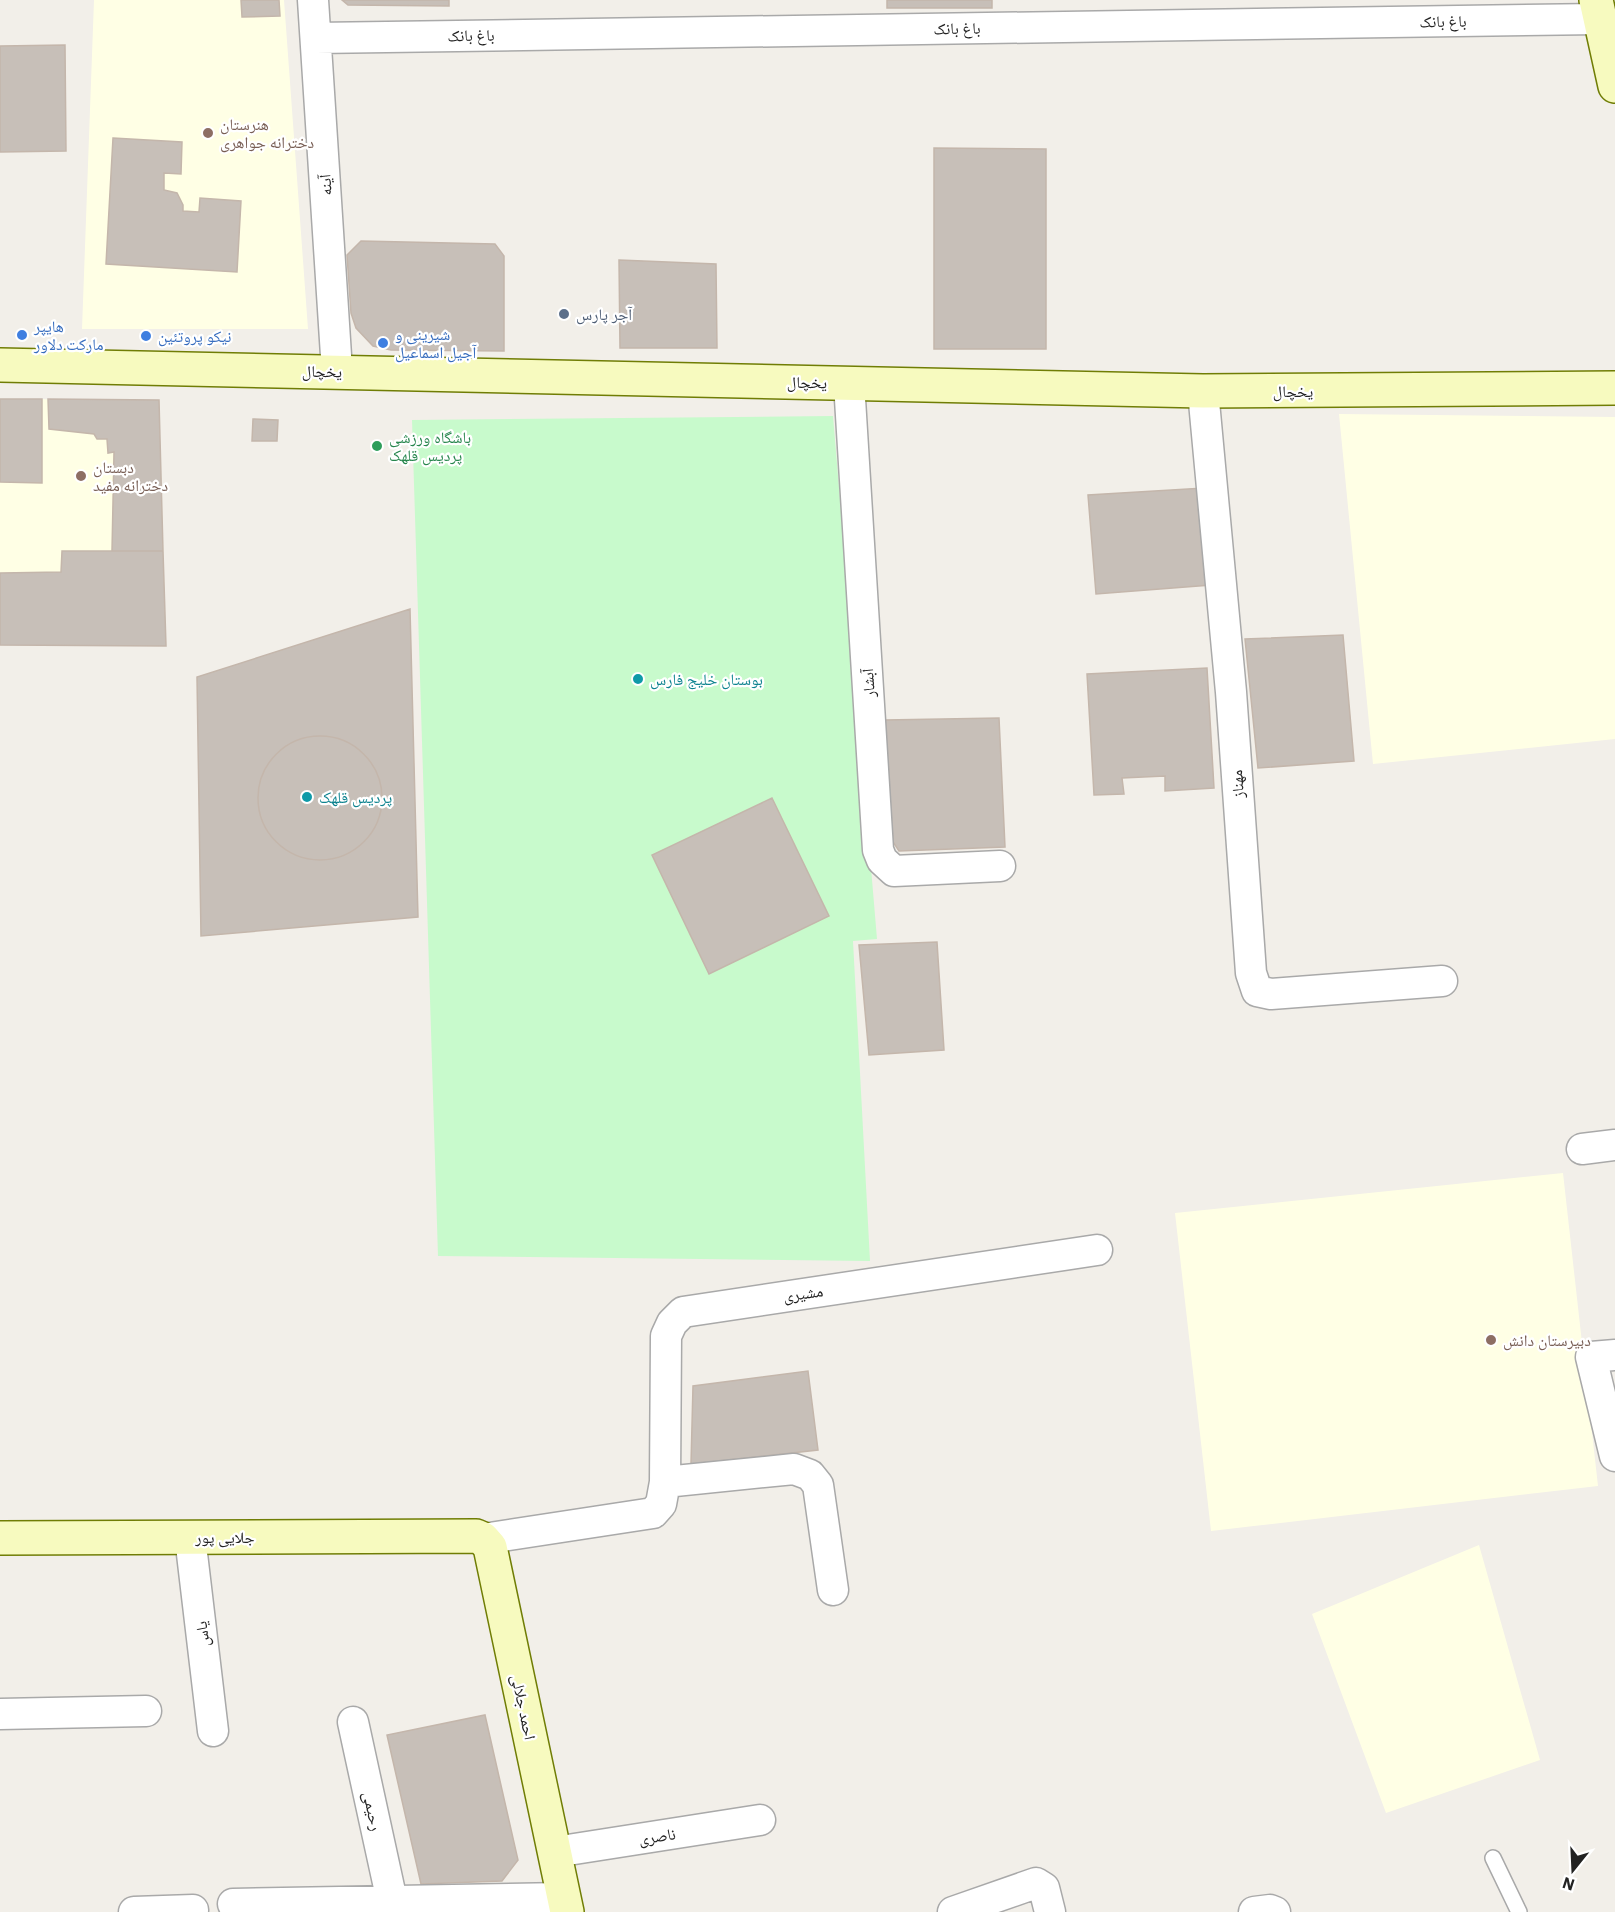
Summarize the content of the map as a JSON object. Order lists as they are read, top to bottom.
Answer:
{
  "streets": {
    "street": [
      "باغ بانک",
      "آینه",
      "یخچال",
      "آبشار",
      "مهناز",
      "مشیری",
      "جلایی پور",
      "یاس",
      "احمد جلالی",
      "رحیمی",
      "ناصری"
    ]
  },
  "crossings": [
    ["باغ بانک", "آینه"],
    ["آینه", "یخچال"],
    ["یخچال", "آبشار"],
    ["یخچال", "مهناز"],
    ["مشیری", "جلایی پور"],
    ["مشیری", "احمد جلالی"],
    ["جلایی پور", "یاس"],
    ["جلایی پور", "احمد جلالی"],
    ["احمد جلالی", "ناصری"]
  ],
  "places": [
    "هنرستان دخترانه جواهری",
    "آجر پارس",
    "هایپر مارکت دلاور",
    "نیکو پروتئین",
    "شیرینی و آجیل اسماعيل",
    "باشگاه ورزشی پردیس قلهک",
    "دبستان دخترانه مفید",
    "بوستان خلیج فارس",
    "پردیس قلهک",
    "دبیرستان دانش"
  ],
  "north": "bottom"
}
